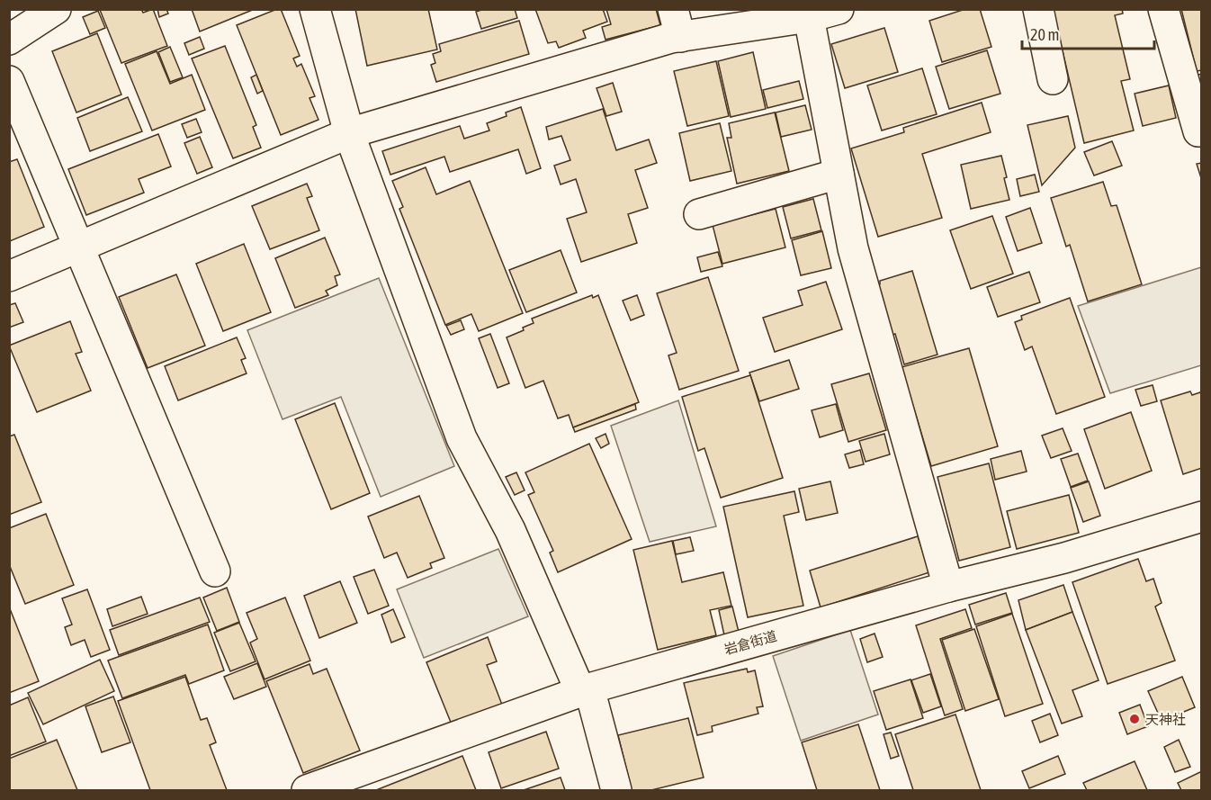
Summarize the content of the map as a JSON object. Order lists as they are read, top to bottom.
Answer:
{
  "streets": {
    "street": ["岩倉街道"]
  },
  "places": ["天神社"],
  "scale_bar": "20 m"
}
